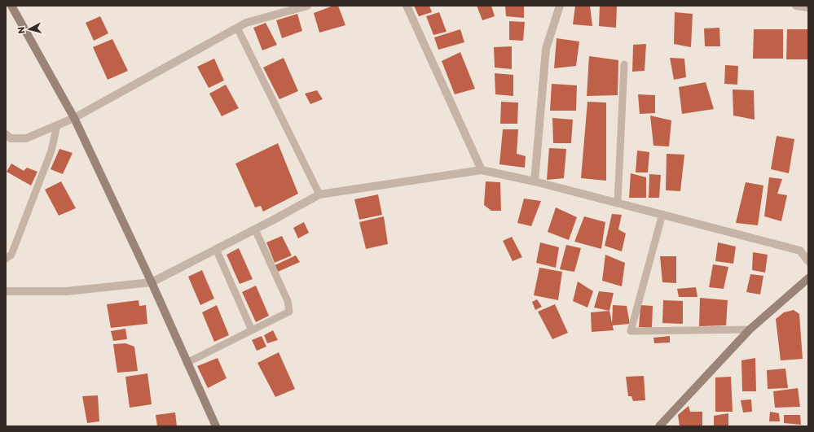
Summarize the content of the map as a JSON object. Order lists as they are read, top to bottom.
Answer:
{
  "north": "left"
}
